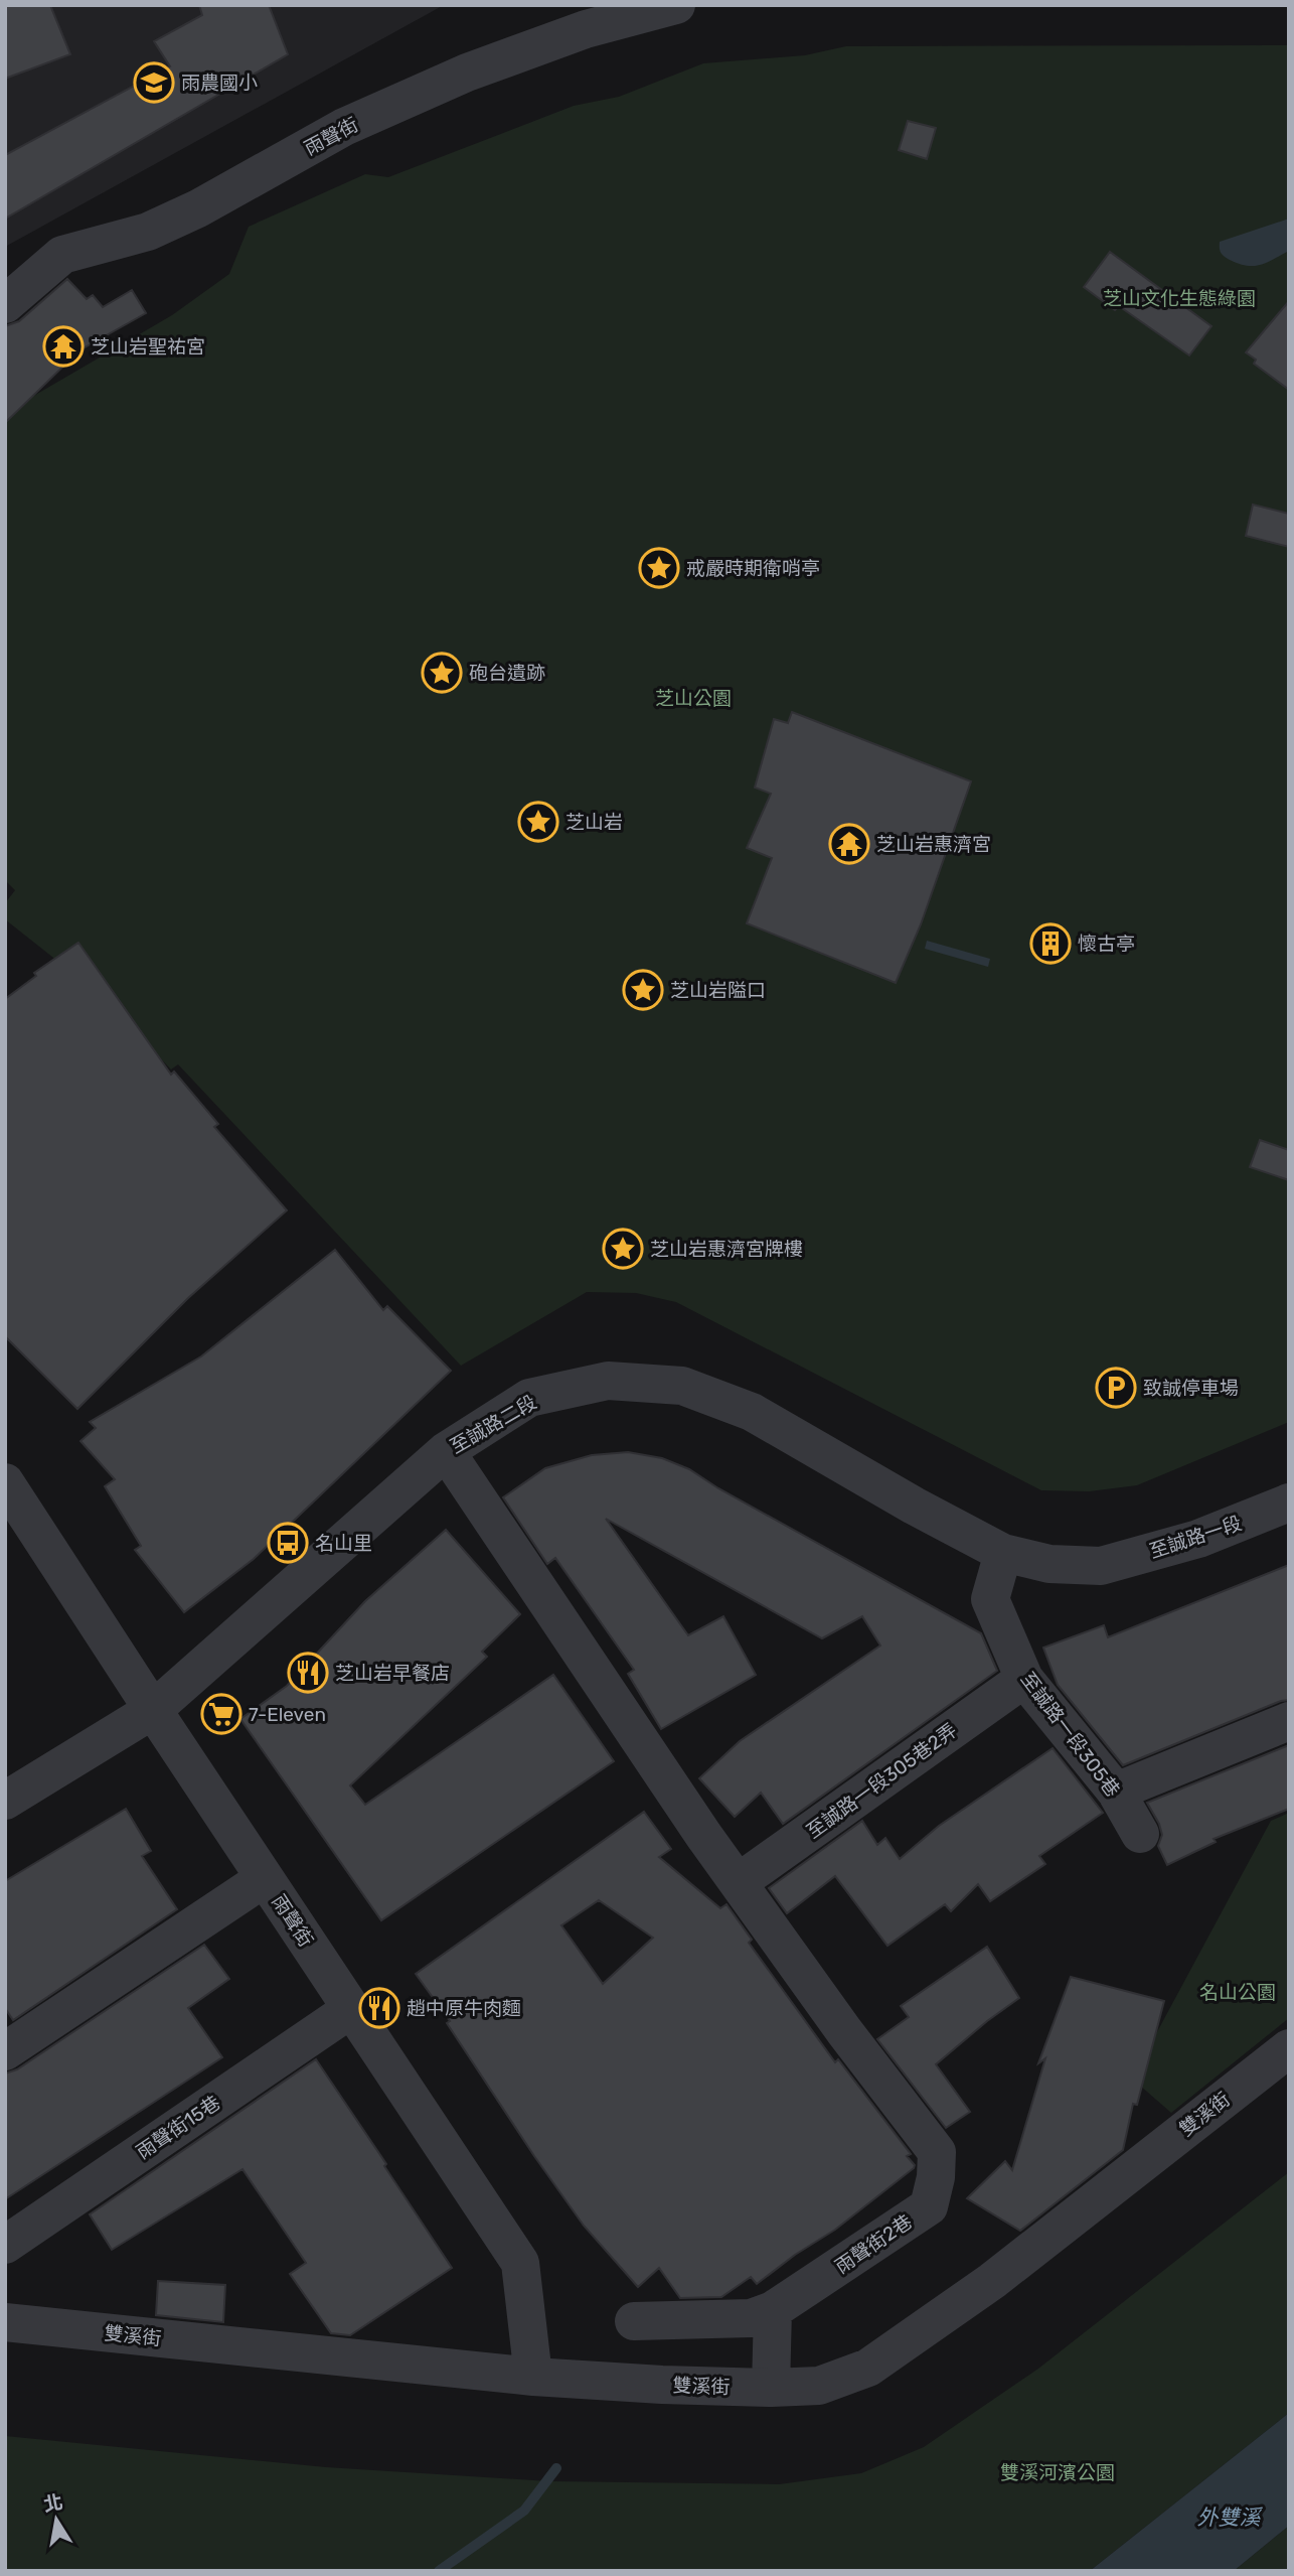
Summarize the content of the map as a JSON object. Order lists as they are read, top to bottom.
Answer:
{
  "streets": {
    "street": [
      "雨聲街",
      "至誠路二段",
      "至誠路一段",
      "至誠路一段305巷",
      "至誠路一段305巷2弄",
      "雙溪街",
      "雨聲街15巷",
      "雨聲街2巷"
    ]
  },
  "crossings": [
    ["雨聲街", "至誠路二段"],
    ["雨聲街", "雙溪街"],
    ["雨聲街", "雨聲街15巷"],
    ["至誠路二段", "至誠路一段"],
    ["至誠路二段", "至誠路一段305巷"],
    ["至誠路一段305巷", "至誠路一段305巷2弄"],
    ["至誠路一段305巷2弄", "雨聲街2巷"]
  ],
  "water": ["外雙溪"],
  "parks": [
    "芝山文化生態綠園",
    "芝山公園",
    "名山公園",
    "雙溪河濱公園"
  ],
  "places": {
    "school or university": ["雨農國小"],
    "temple": ["芝山岩聖祐宮", "芝山岩惠濟宮"],
    "place": [
      "戒嚴時期衛哨亭",
      "砲台遺跡",
      "芝山岩",
      "芝山岩隘口",
      "芝山岩惠濟宮牌樓"
    ],
    "building": ["懷古亭"],
    "parking": ["致誠停車場"],
    "bus stop": ["名山里"],
    "restaurant": ["芝山岩早餐店", "趙中原牛肉麵"],
    "supermarket": ["7-Eleven"]
  },
  "north": "top"
}
